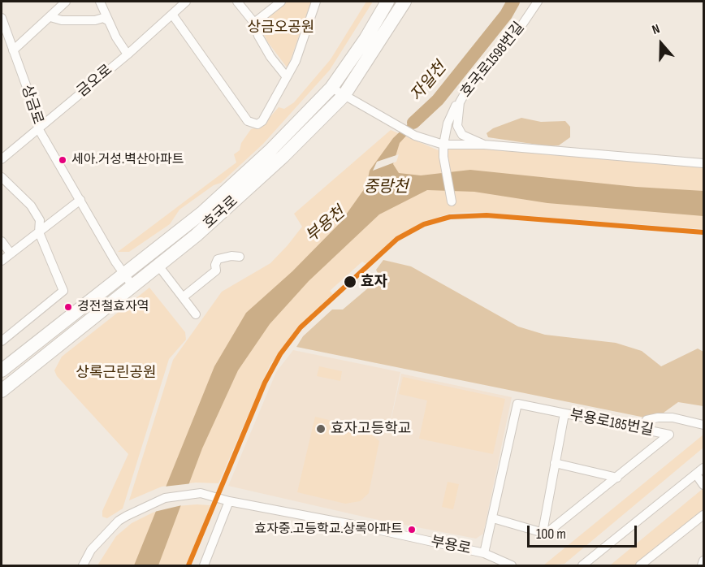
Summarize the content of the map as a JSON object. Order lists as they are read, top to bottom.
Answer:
{
  "streets": {
    "main road": ["호국로"],
    "street": [
      "호국로1598번길",
      "금오로",
      "상금로",
      "부용로185번길",
      "부용로"
    ]
  },
  "crossings": [
    ["금오로", "상금로"],
    ["상금로", "호국로"],
    ["부용로185번길", "부용로"]
  ],
  "water": ["자일천", "중랑천", "부용천"],
  "parks": ["상금오공원", "상록근린공원"],
  "places": [
    "세아.거성.벽산아파트",
    "효자",
    "경전철효자역",
    "효자고등학교",
    "효자중.고등학교.상록아파트"
  ],
  "scale_bar": "100 m",
  "north": "top"
}
